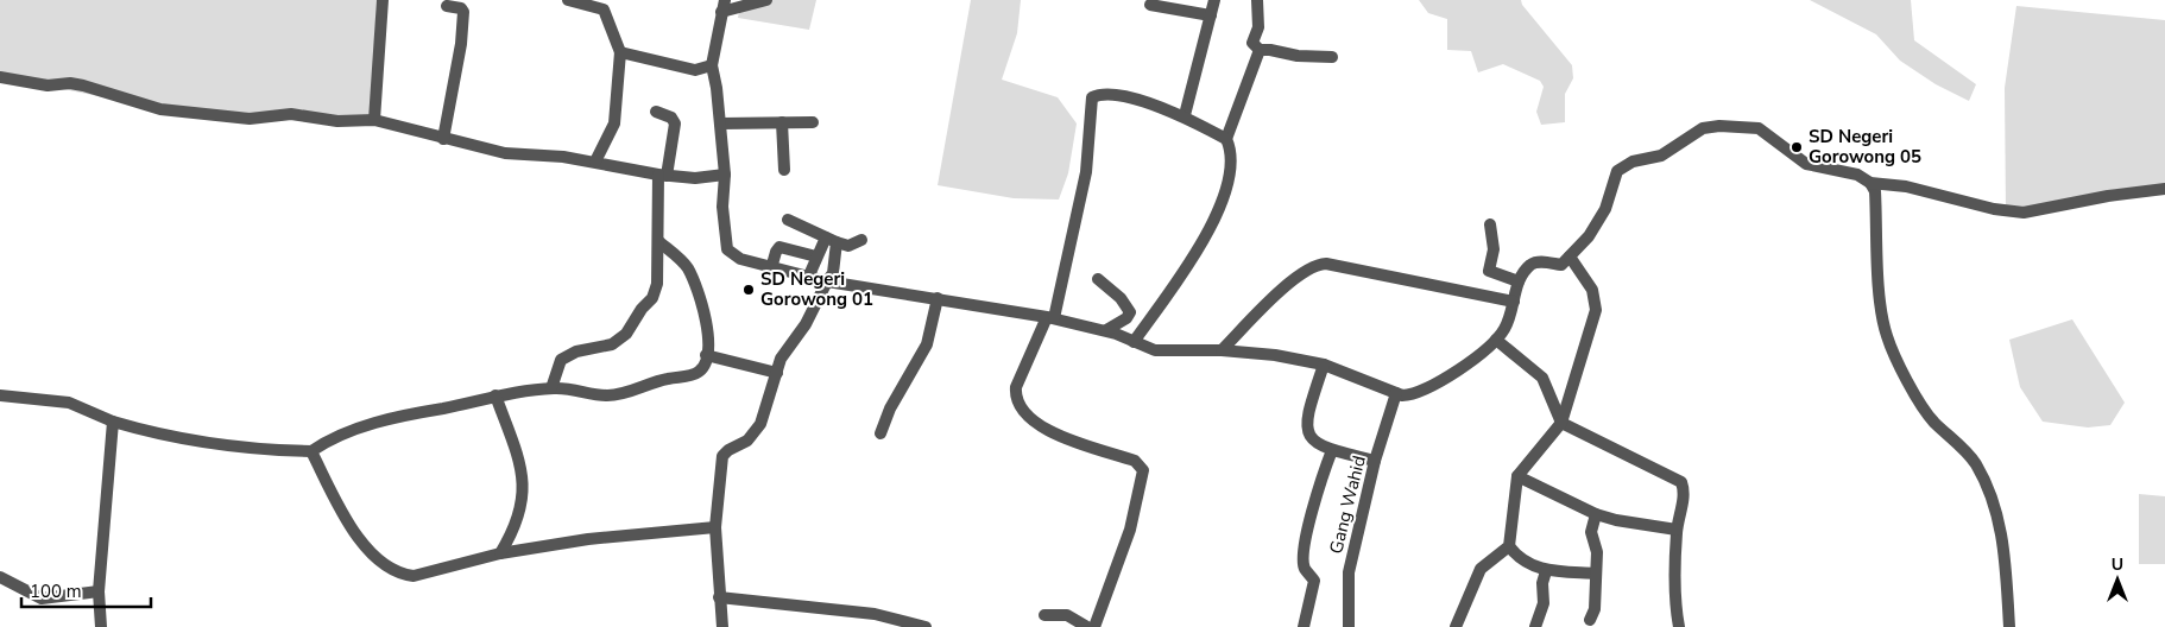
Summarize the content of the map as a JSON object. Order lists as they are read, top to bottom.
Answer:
{
  "streets": {
    "street": ["Gang Wahid"]
  },
  "places": ["SD Negeri Gorowong 05", "SD Negeri Gorowong 01"],
  "scale_bar": "100 m",
  "north": "top"
}
